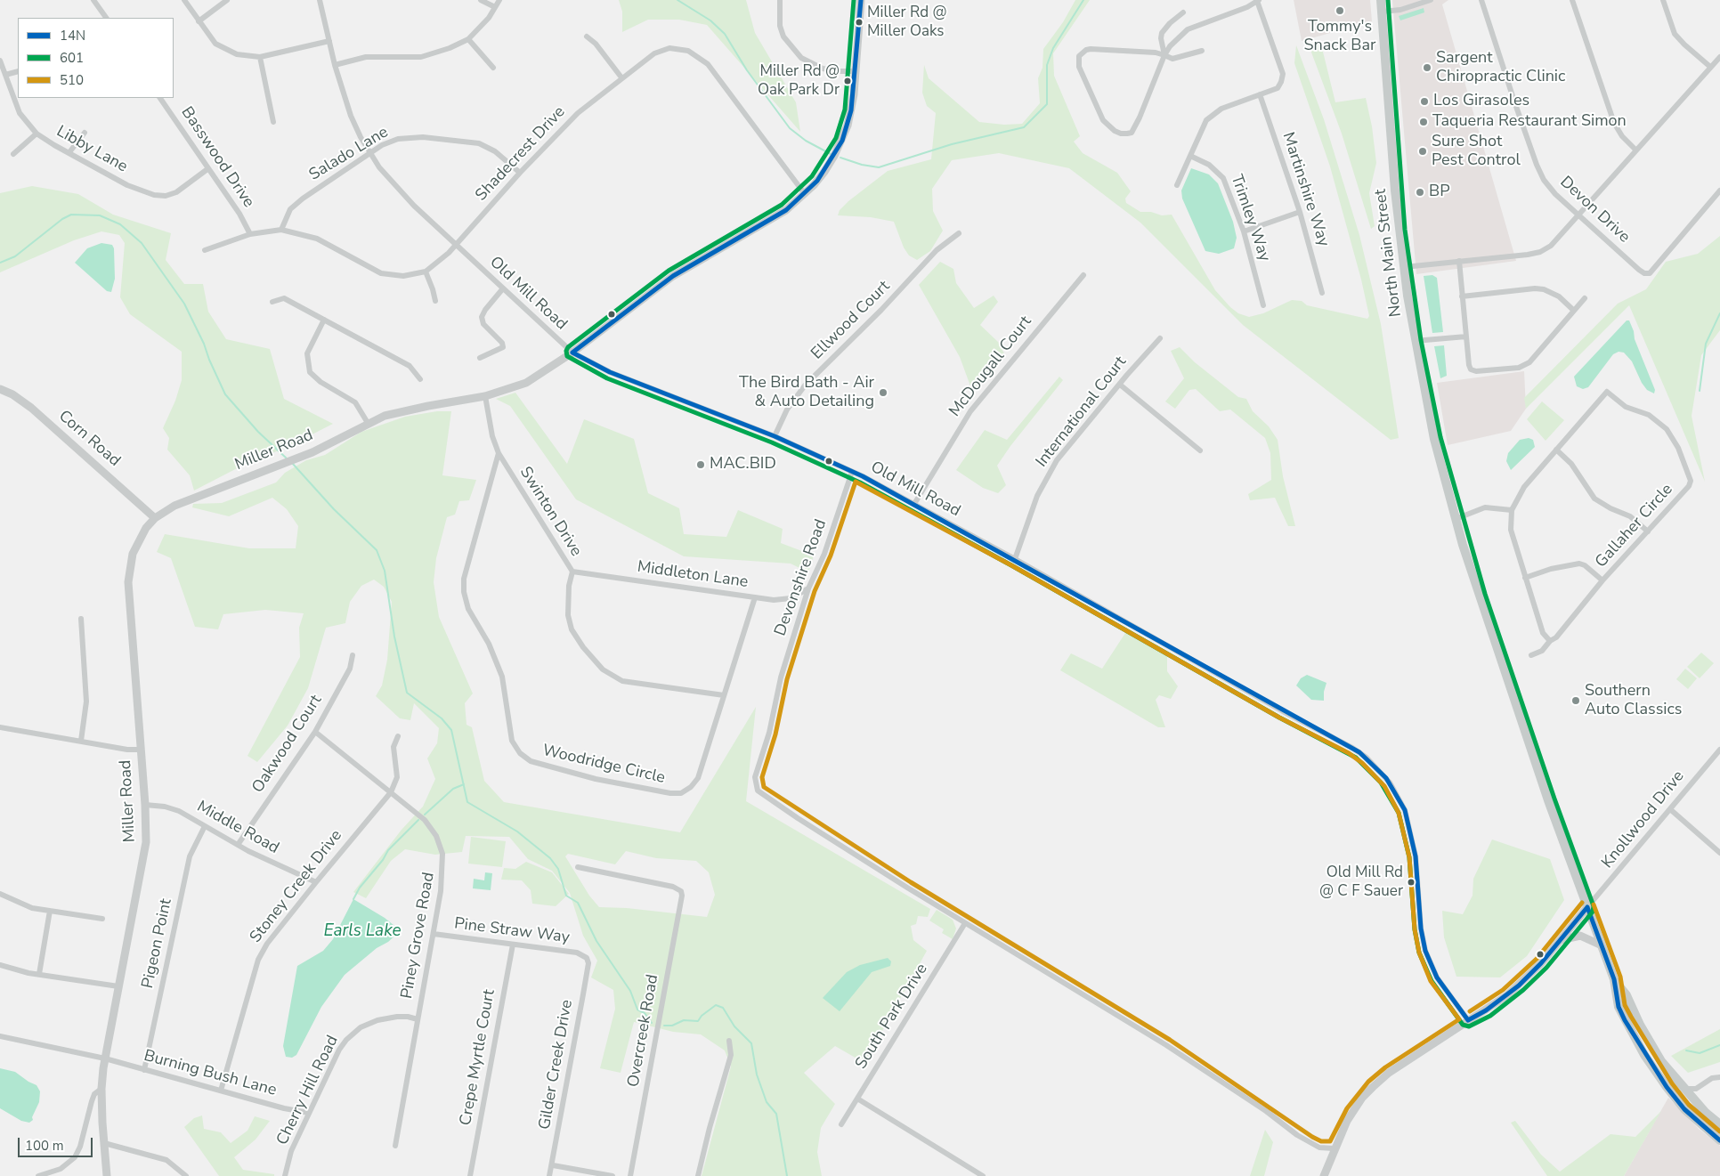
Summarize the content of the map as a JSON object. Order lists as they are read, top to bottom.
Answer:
{
  "streets": {
    "main road": ["North Main Street"],
    "street": [
      "Libby Lane",
      "Salado Lane",
      "Shadecrest Drive",
      "Basswood Drive",
      "Martinshire Way",
      "Devon Drive",
      "Trimley Way",
      "Old Mill Road",
      "Ellwood Court",
      "McDougall Court",
      "International Court",
      "Corn Road",
      "Miller Road",
      "Swinton Drive",
      "Gallaher Circle",
      "Middleton Lane",
      "Devonshire Road",
      "Oakwood Court",
      "Woodridge Circle",
      "Knollwood Drive",
      "Middle Road",
      "Stoney Creek Drive",
      "Pine Straw Way",
      "Piney Grove Road",
      "Pigeon Point",
      "South Park Drive",
      "Overcreek Road",
      "Crepe Myrtle Court",
      "Gilder Creek Drive",
      "Burning Bush Lane",
      "Cherry Hill Road"
    ]
  },
  "crossings": [
    ["Libby Lane", "Basswood Drive"],
    ["Salado Lane", "Shadecrest Drive"],
    ["Salado Lane", "Old Mill Road"],
    ["Shadecrest Drive", "Old Mill Road"],
    ["Shadecrest Drive", "Miller Road"],
    ["North Main Street", "Knollwood Drive"],
    ["Old Mill Road", "Ellwood Court"],
    ["Old Mill Road", "McDougall Court"],
    ["Old Mill Road", "International Court"],
    ["Old Mill Road", "Miller Road"],
    ["Old Mill Road", "Devonshire Road"],
    ["Corn Road", "Miller Road"],
    ["Miller Road", "Swinton Drive"],
    ["Miller Road", "Middle Road"],
    ["Miller Road", "Burning Bush Lane"],
    ["Swinton Drive", "Middleton Lane"],
    ["Swinton Drive", "Woodridge Circle"],
    ["Middleton Lane", "Devonshire Road"],
    ["Middleton Lane", "Woodridge Circle"],
    ["Devonshire Road", "South Park Drive"],
    ["Oakwood Court", "Middle Road"],
    ["Oakwood Court", "Piney Grove Road"],
    ["Middle Road", "Stoney Creek Drive"],
    ["Middle Road", "Pigeon Point"],
    ["Stoney Creek Drive", "Piney Grove Road"],
    ["Stoney Creek Drive", "Burning Bush Lane"],
    ["Pine Straw Way", "Piney Grove Road"],
    ["Pine Straw Way", "Crepe Myrtle Court"],
    ["Pine Straw Way", "Gilder Creek Drive"],
    ["Piney Grove Road", "Cherry Hill Road"],
    ["Pigeon Point", "Burning Bush Lane"],
    ["Burning Bush Lane", "Cherry Hill Road"]
  ],
  "water": ["Earls Lake"],
  "places": [
    "Tommy's Snack Bar",
    "Miller Rd @ Miller Oaks",
    "Sargent Chiropractic Clinic",
    "Miller Rd @ Oak Park Dr",
    "Los Girasoles",
    "Taqueria Restaurant Simon",
    "Sure Shot Pest Control",
    "BP",
    "The Bird Bath - Air & Auto Detailing",
    "MAC.BID",
    "Southern Auto Classics",
    "Old Mill Rd @ C F Sauer"
  ],
  "lines": ["transit line 14N", "transit line 601", "transit line 510"],
  "legend": ["14N", "601", "510"],
  "scale_bar": "100 m"
}
